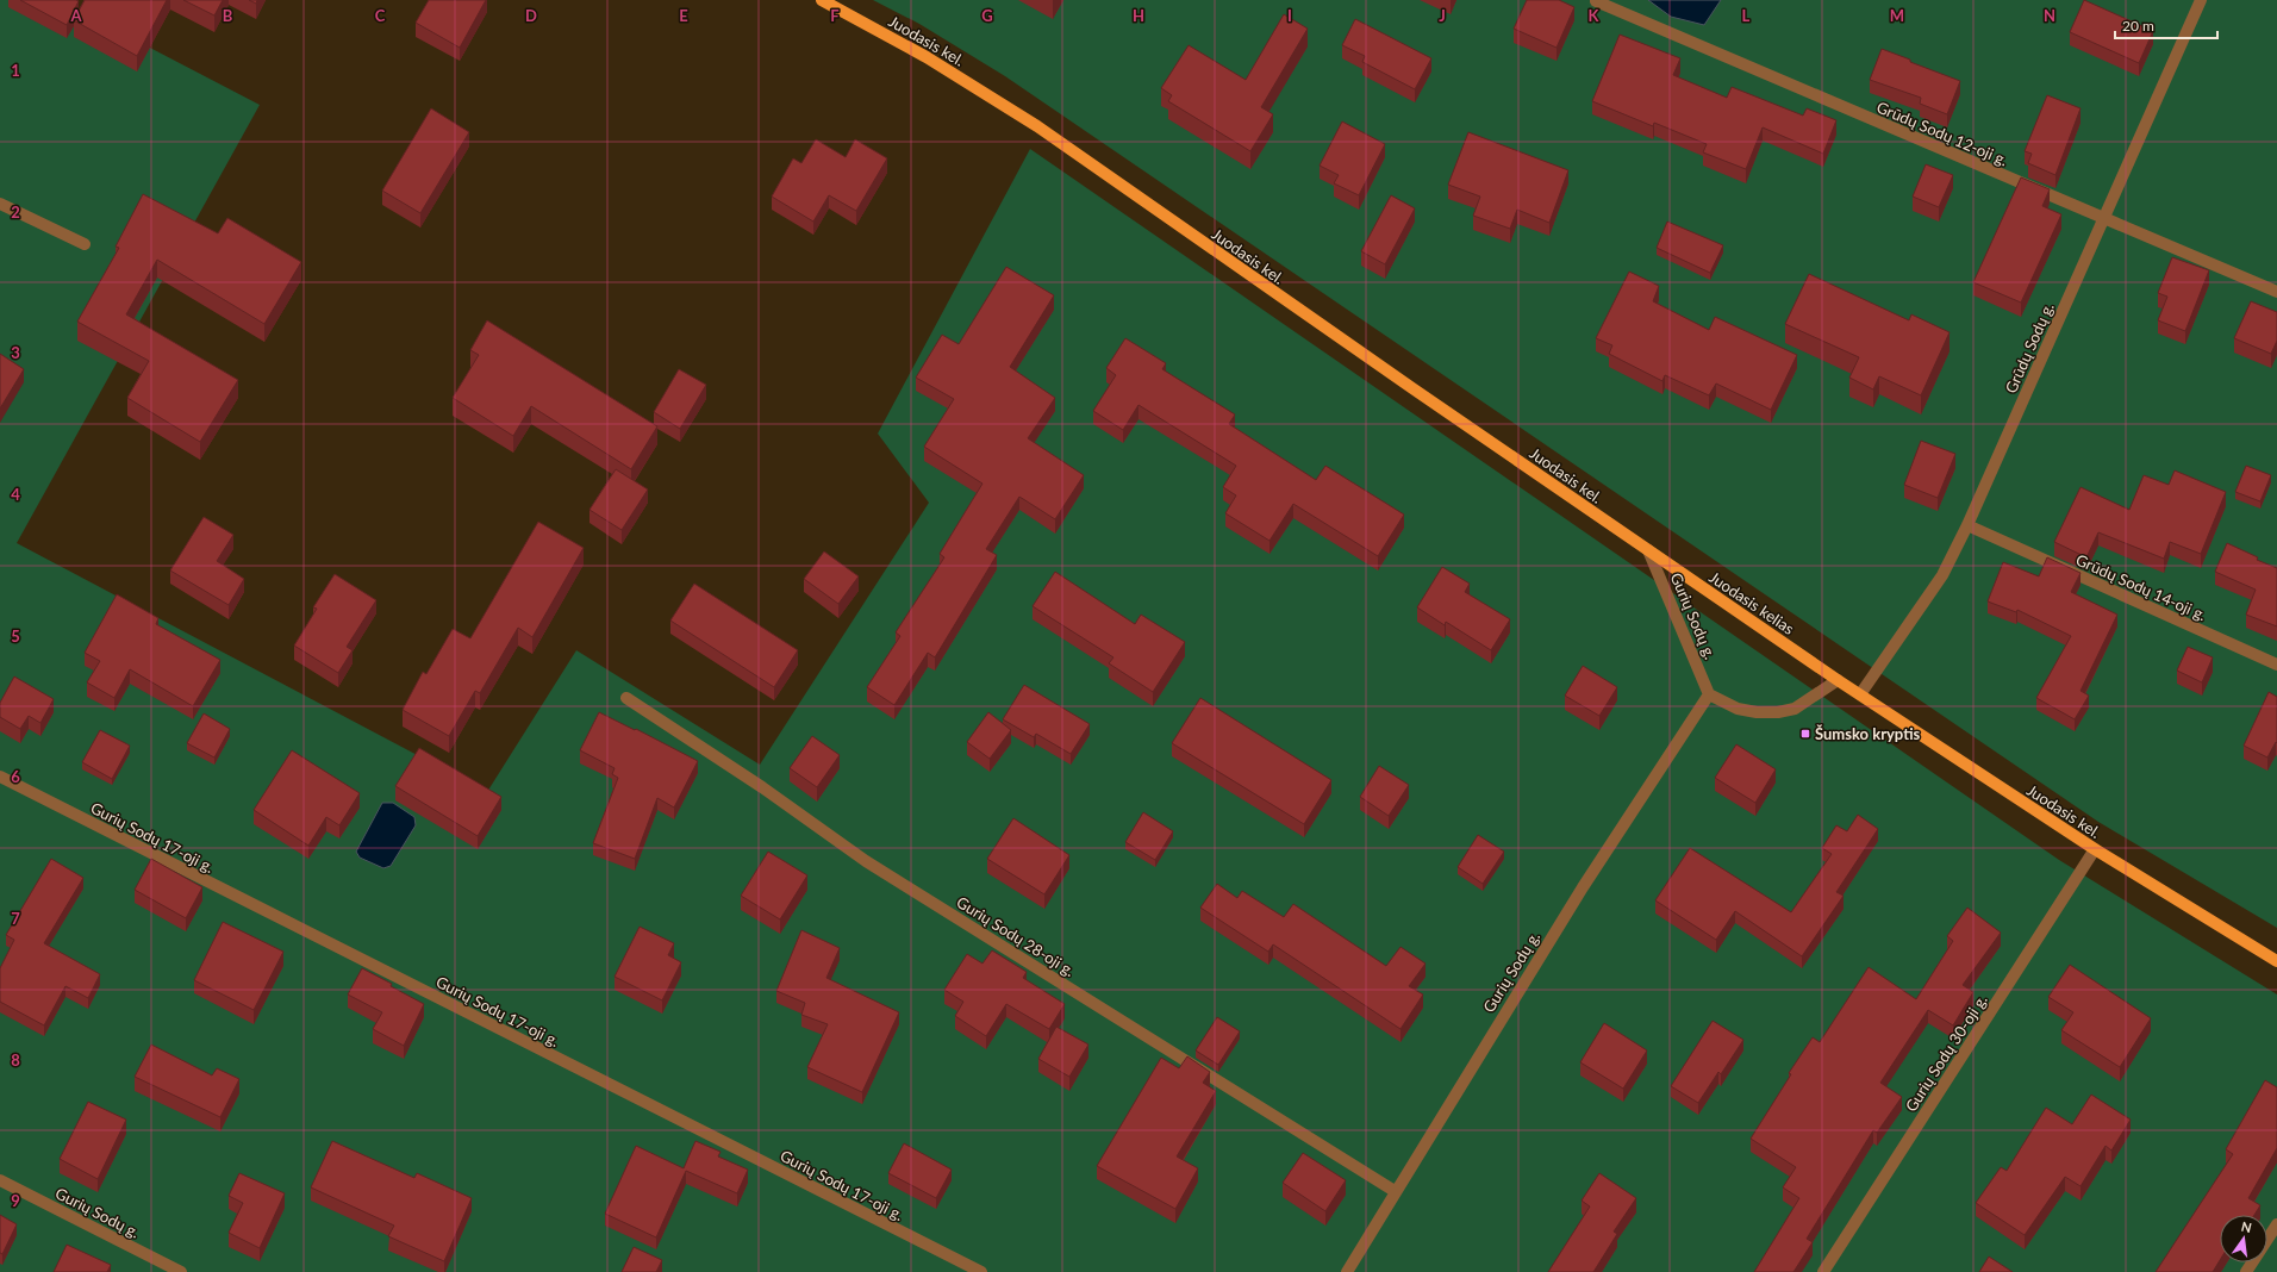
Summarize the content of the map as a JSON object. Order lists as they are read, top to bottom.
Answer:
{
  "streets": {
    "main road": ["Juodasis kel.", "Juodasis kelias"],
    "street": [
      "Grūdų Sodų 12-oji g.",
      "Grūdų Sodų g.",
      "Grūdų Sodų 14-oji g.",
      "Gurių Sodų g.",
      "Gurių Sodų 17-oji g.",
      "Gurių Sodų 28-oji g.",
      "Gurių Sodų 30-oji g."
    ]
  },
  "crossings": [
    ["Juodasis kel.", "Grūdų Sodų g."],
    ["Juodasis kel.", "Juodasis kelias"],
    ["Juodasis kel.", "Gurių Sodų g."],
    ["Juodasis kel.", "Gurių Sodų 30-oji g."],
    ["Grūdų Sodų 12-oji g.", "Grūdų Sodų g."],
    ["Grūdų Sodų g.", "Grūdų Sodų 14-oji g."],
    ["Juodasis kelias", "Gurių Sodų g."],
    ["Gurių Sodų g.", "Gurių Sodų 28-oji g."]
  ],
  "places": {
    "transit": ["Šumsko kryptis"]
  },
  "scale_bar": "20 m",
  "north": "top",
  "grid": {
    "columns": [
      "A",
      "B",
      "C",
      "D",
      "E",
      "F",
      "G",
      "H",
      "I",
      "J",
      "K",
      "L",
      "M",
      "N"
    ],
    "rows": [
      "1",
      "2",
      "3",
      "4",
      "5",
      "6",
      "7",
      "8",
      "9"
    ]
  }
}
